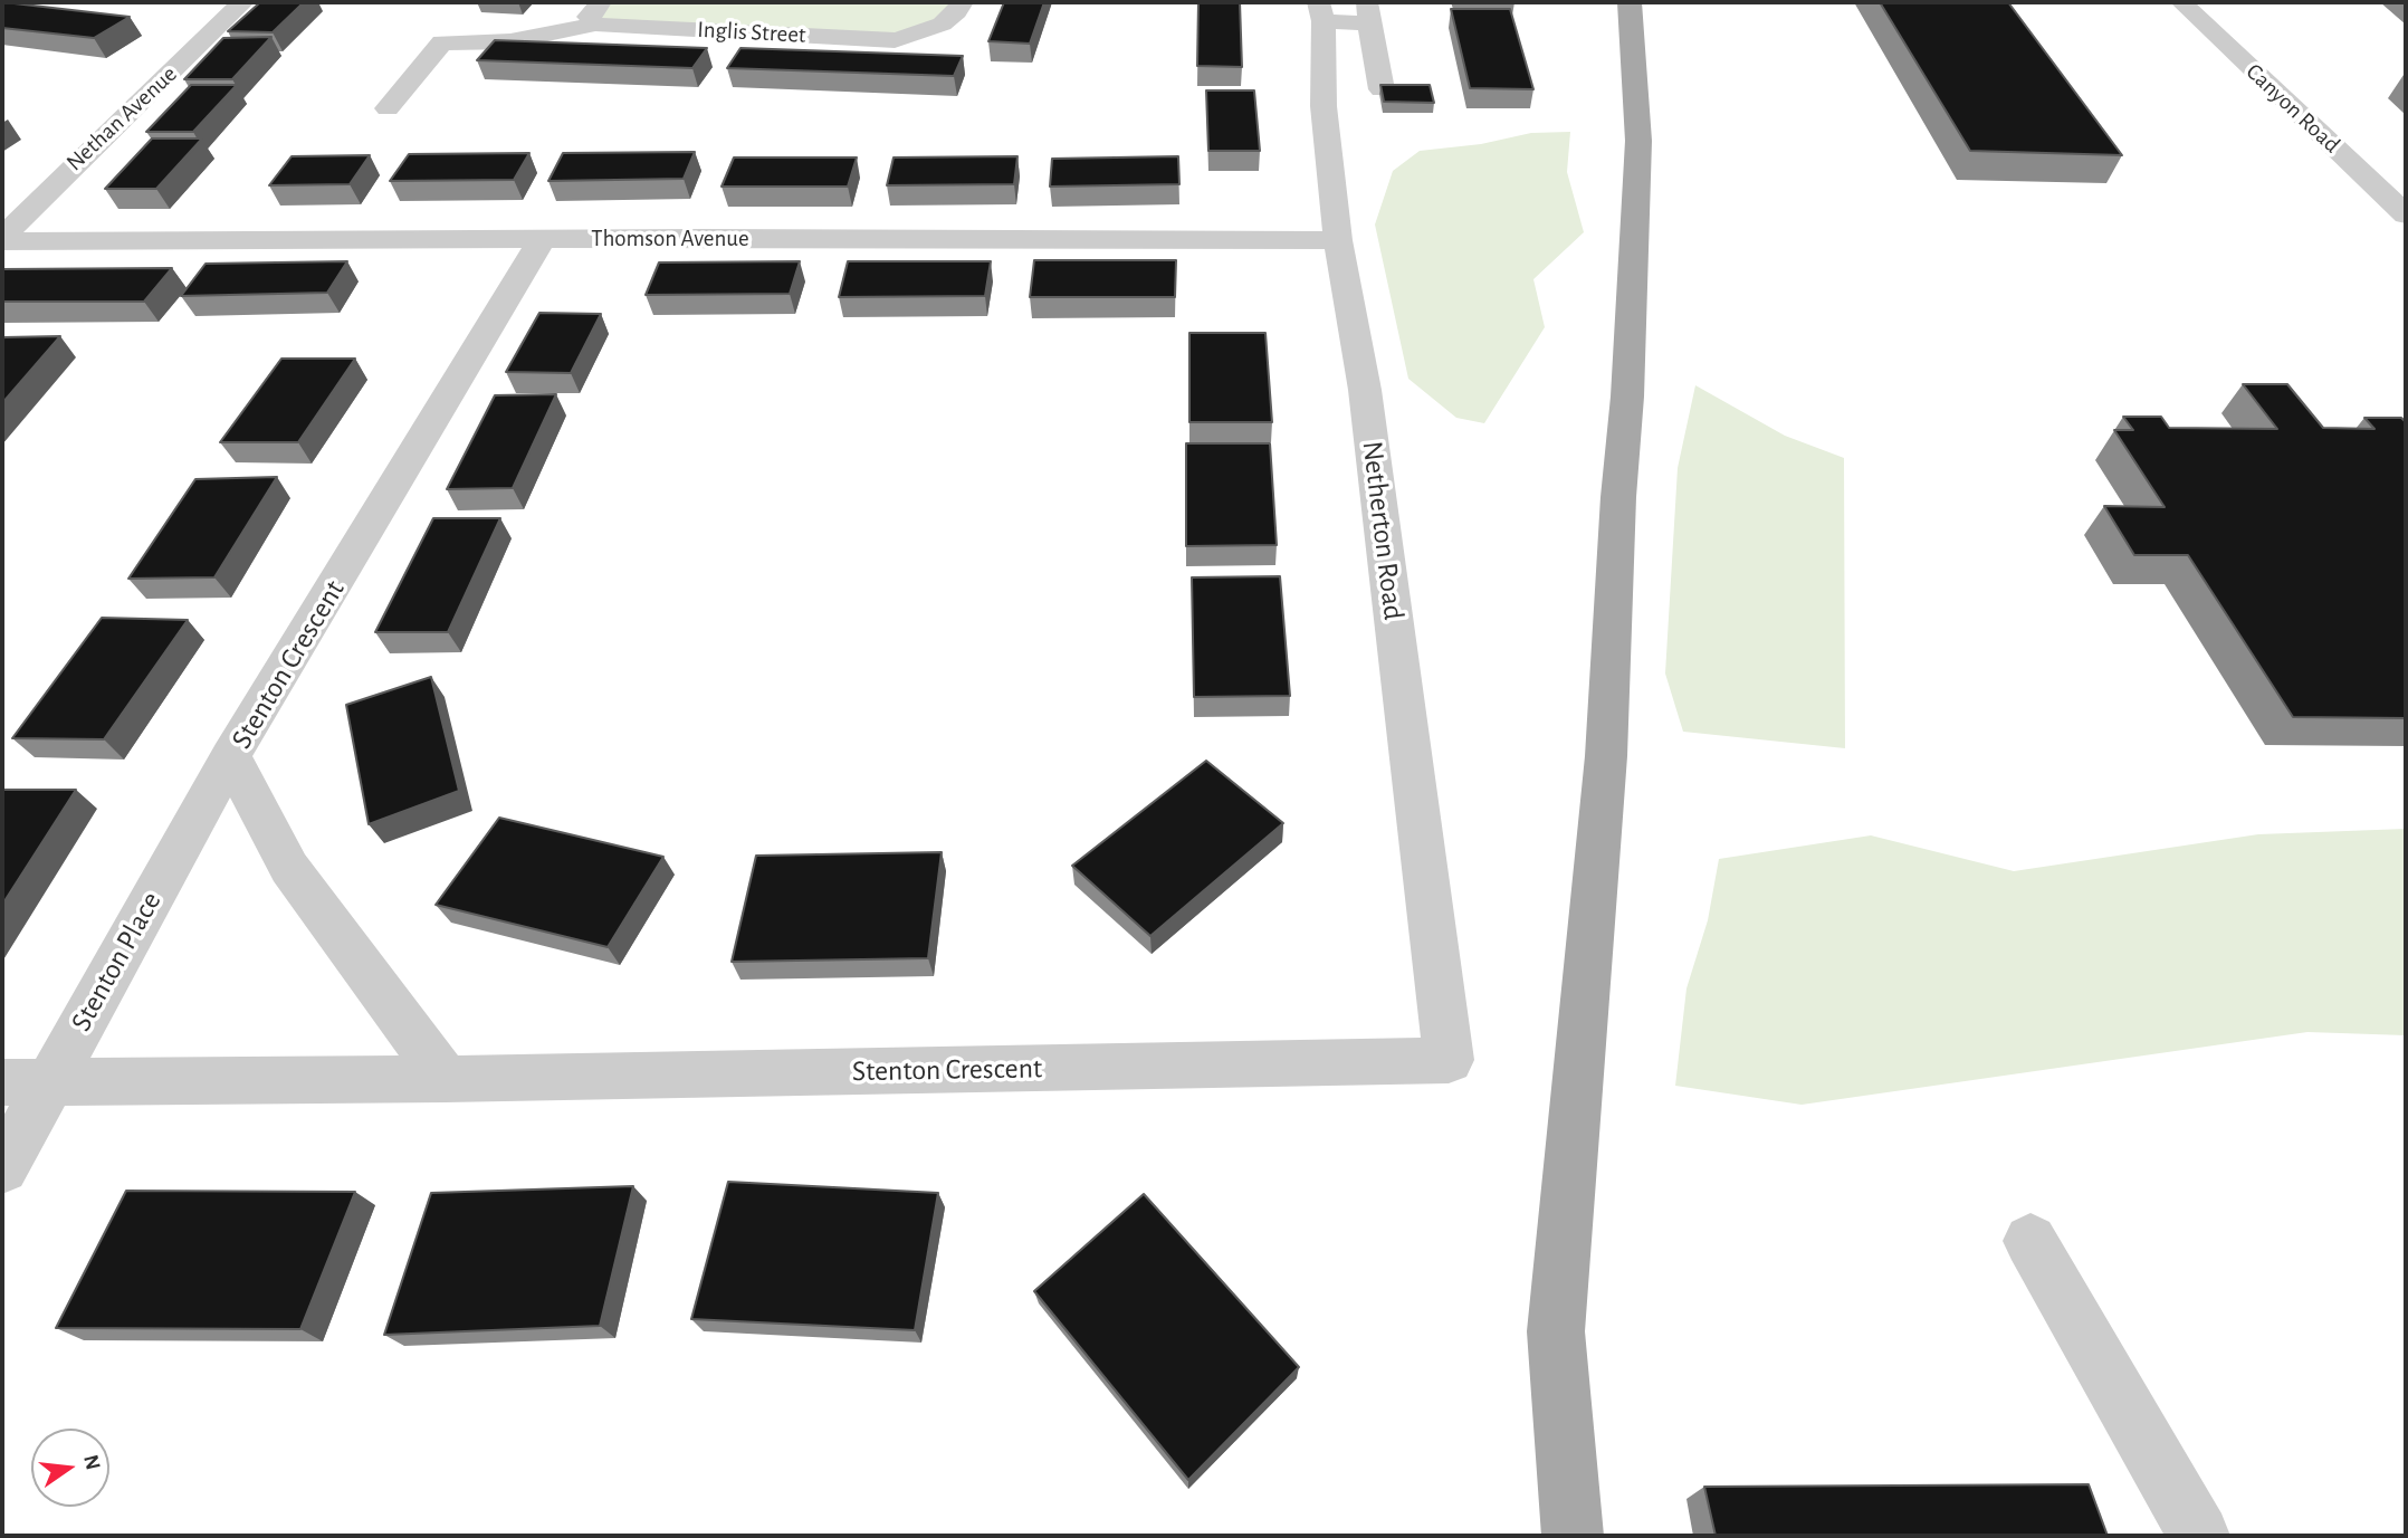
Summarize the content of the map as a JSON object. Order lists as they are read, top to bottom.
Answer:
{
  "streets": {
    "street": [
      "Inglis Street",
      "Canyon Road",
      "Nethan Avenue",
      "Thomson Avenue",
      "Netherton Road",
      "Stenton Crescent",
      "Stenton Place"
    ]
  },
  "crossings": [
    ["Nethan Avenue", "Thomson Avenue"],
    ["Thomson Avenue", "Netherton Road"],
    ["Thomson Avenue", "Stenton Crescent"],
    ["Netherton Road", "Stenton Crescent"],
    ["Stenton Crescent", "Stenton Place"]
  ],
  "north": "right"
}
